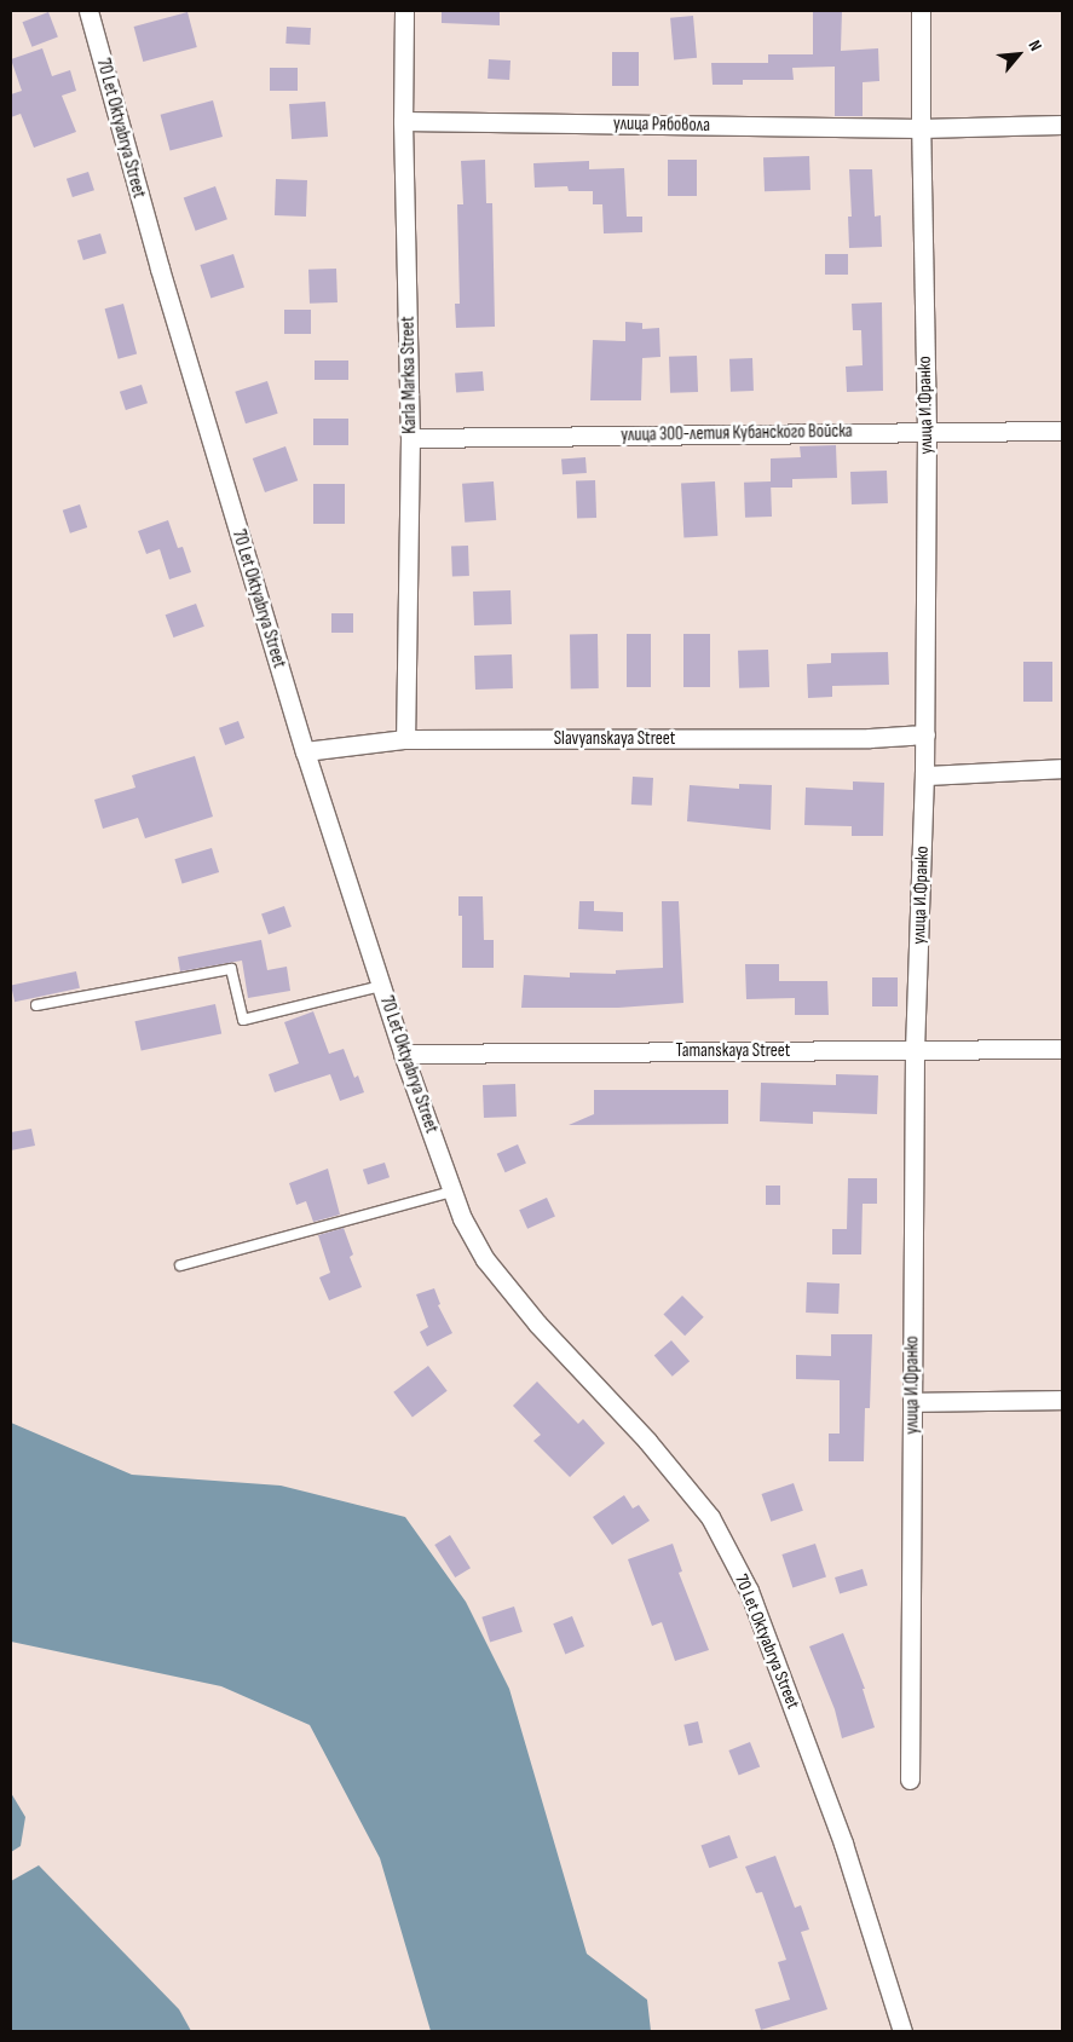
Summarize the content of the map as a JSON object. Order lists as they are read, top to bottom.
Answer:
{
  "streets": {
    "street": [
      "улица Рябовола",
      "70 Let Oktyabrya Street",
      "Karla Marksa Street",
      "улица И.Франко",
      "улица 300-летия Кубанского Войска",
      "Slavyanskaya Street",
      "Tamanskaya Street"
    ]
  },
  "crossings": [
    ["улица Рябовола", "Karla Marksa Street"],
    ["улица Рябовола", "улица И.Франко"],
    ["70 Let Oktyabrya Street", "Slavyanskaya Street"],
    ["70 Let Oktyabrya Street", "Tamanskaya Street"],
    ["Karla Marksa Street", "улица 300-летия Кубанского Войска"],
    ["Karla Marksa Street", "Slavyanskaya Street"],
    ["улица И.Франко", "улица 300-летия Кубанского Войска"],
    ["улица И.Франко", "Slavyanskaya Street"],
    ["улица И.Франко", "Tamanskaya Street"]
  ],
  "north": "top right"
}
